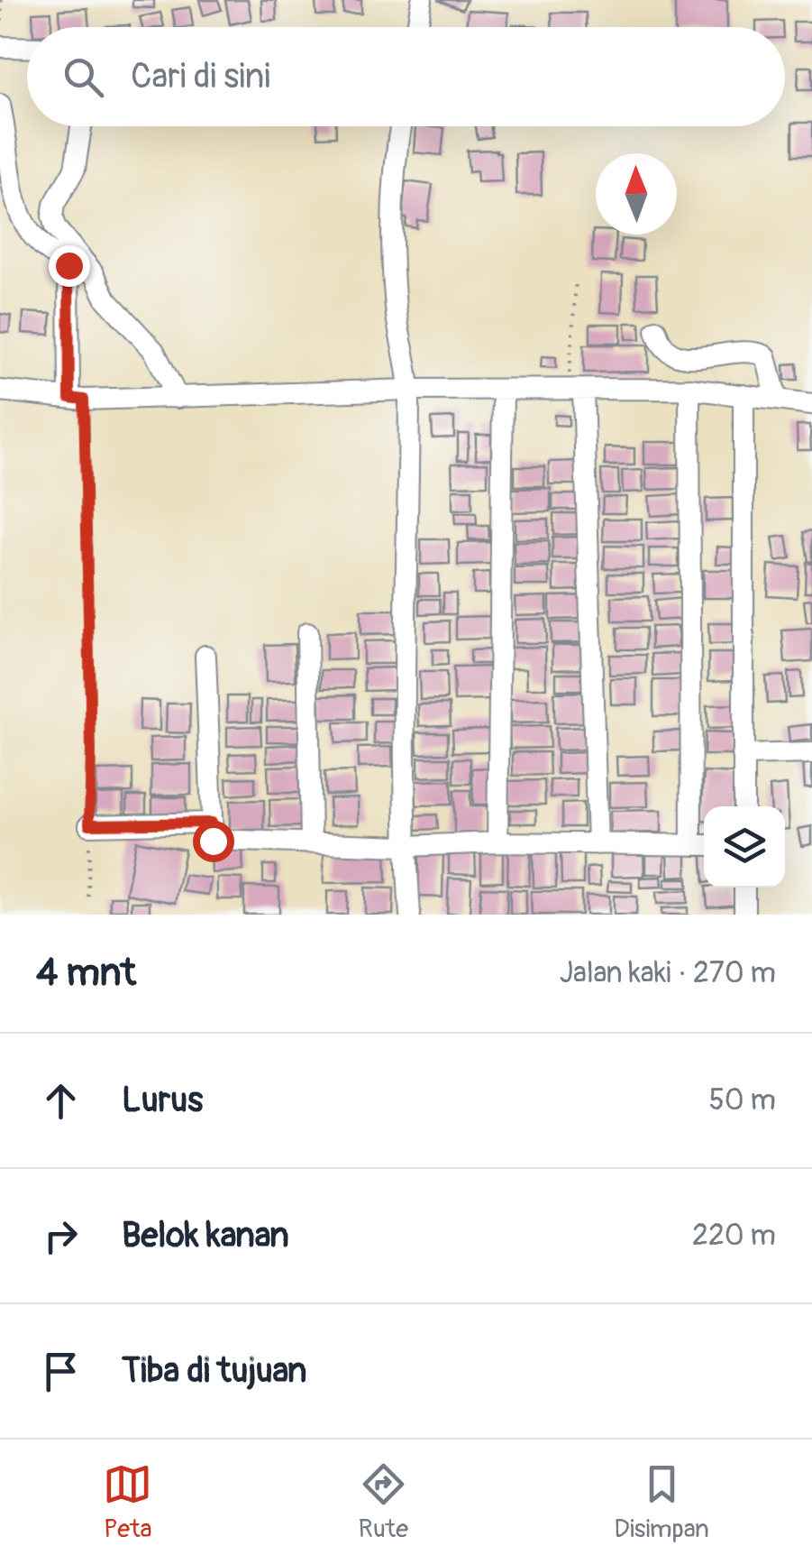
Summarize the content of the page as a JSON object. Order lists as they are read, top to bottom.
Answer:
{
  "north": "top",
  "page": {
    "search": "Cari di sini",
    "heading": ["4 mnt", "Jalan kaki · 270 m"],
    "list": [
      ["Lurus", "50 m"],
      ["Belok kanan", "220 m"],
      "Tiba di tujuan"
    ],
    "nav": ["Peta", "Rute", "Disimpan"]
  }
}
